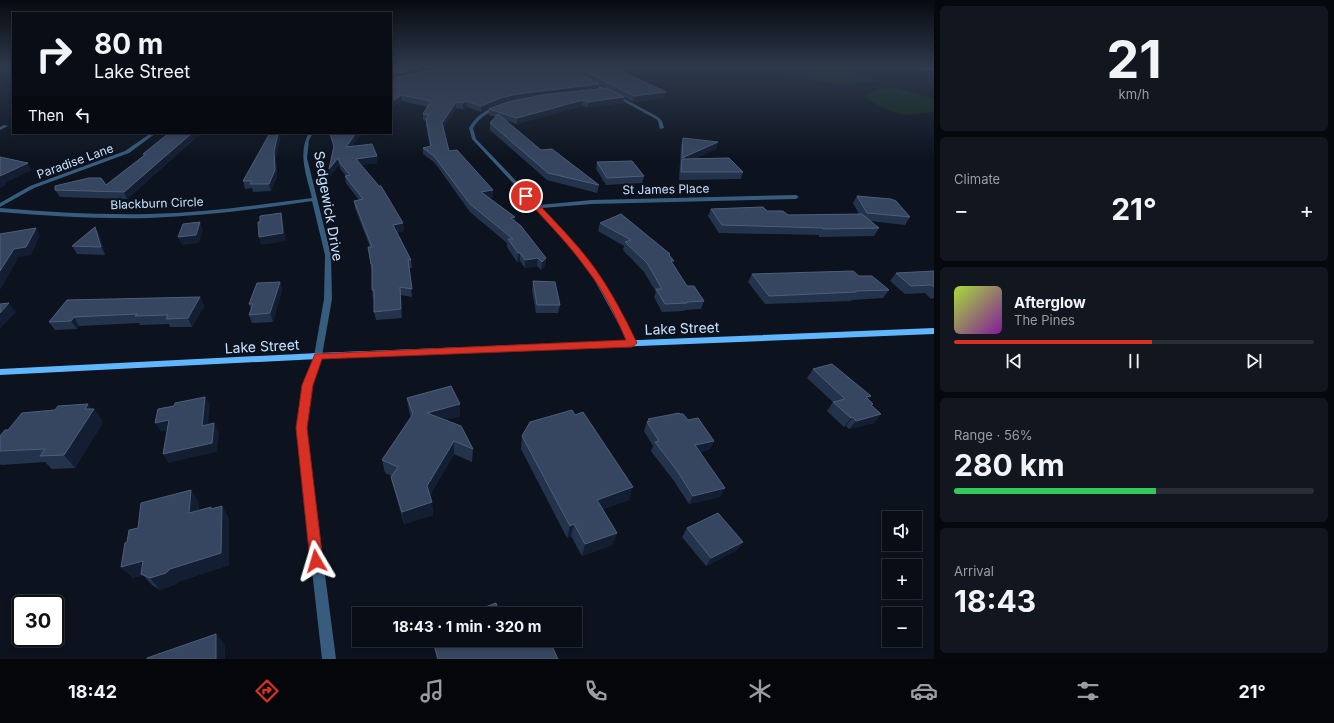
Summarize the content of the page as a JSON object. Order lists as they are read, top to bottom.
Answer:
{
  "streets": {
    "street": [
      "Paradise Lane",
      "St James Place",
      "Blackburn Circle",
      "Sedgewick Drive",
      "Lake Street"
    ]
  },
  "crossings": [
    ["Blackburn Circle", "Sedgewick Drive"],
    ["Sedgewick Drive", "Lake Street"]
  ],
  "page": {
    "tile": [
      ["21", "km/h"],
      "Climate",
      ["Range · 56%", "280 km"],
      ["Arrival", "18:43"]
    ],
    "turn": ["80 m", "Lake Street"],
    "then": "Then",
    "heat": ["−", "21°", "+"],
    "song": ["Afterglow", "The Pines"],
    "map_buttons": ["+", "−"],
    "limit": "30",
    "trip": "18:43 · 1 min · 320 m",
    "tabs": ["18:42", "21°"]
  }
}
